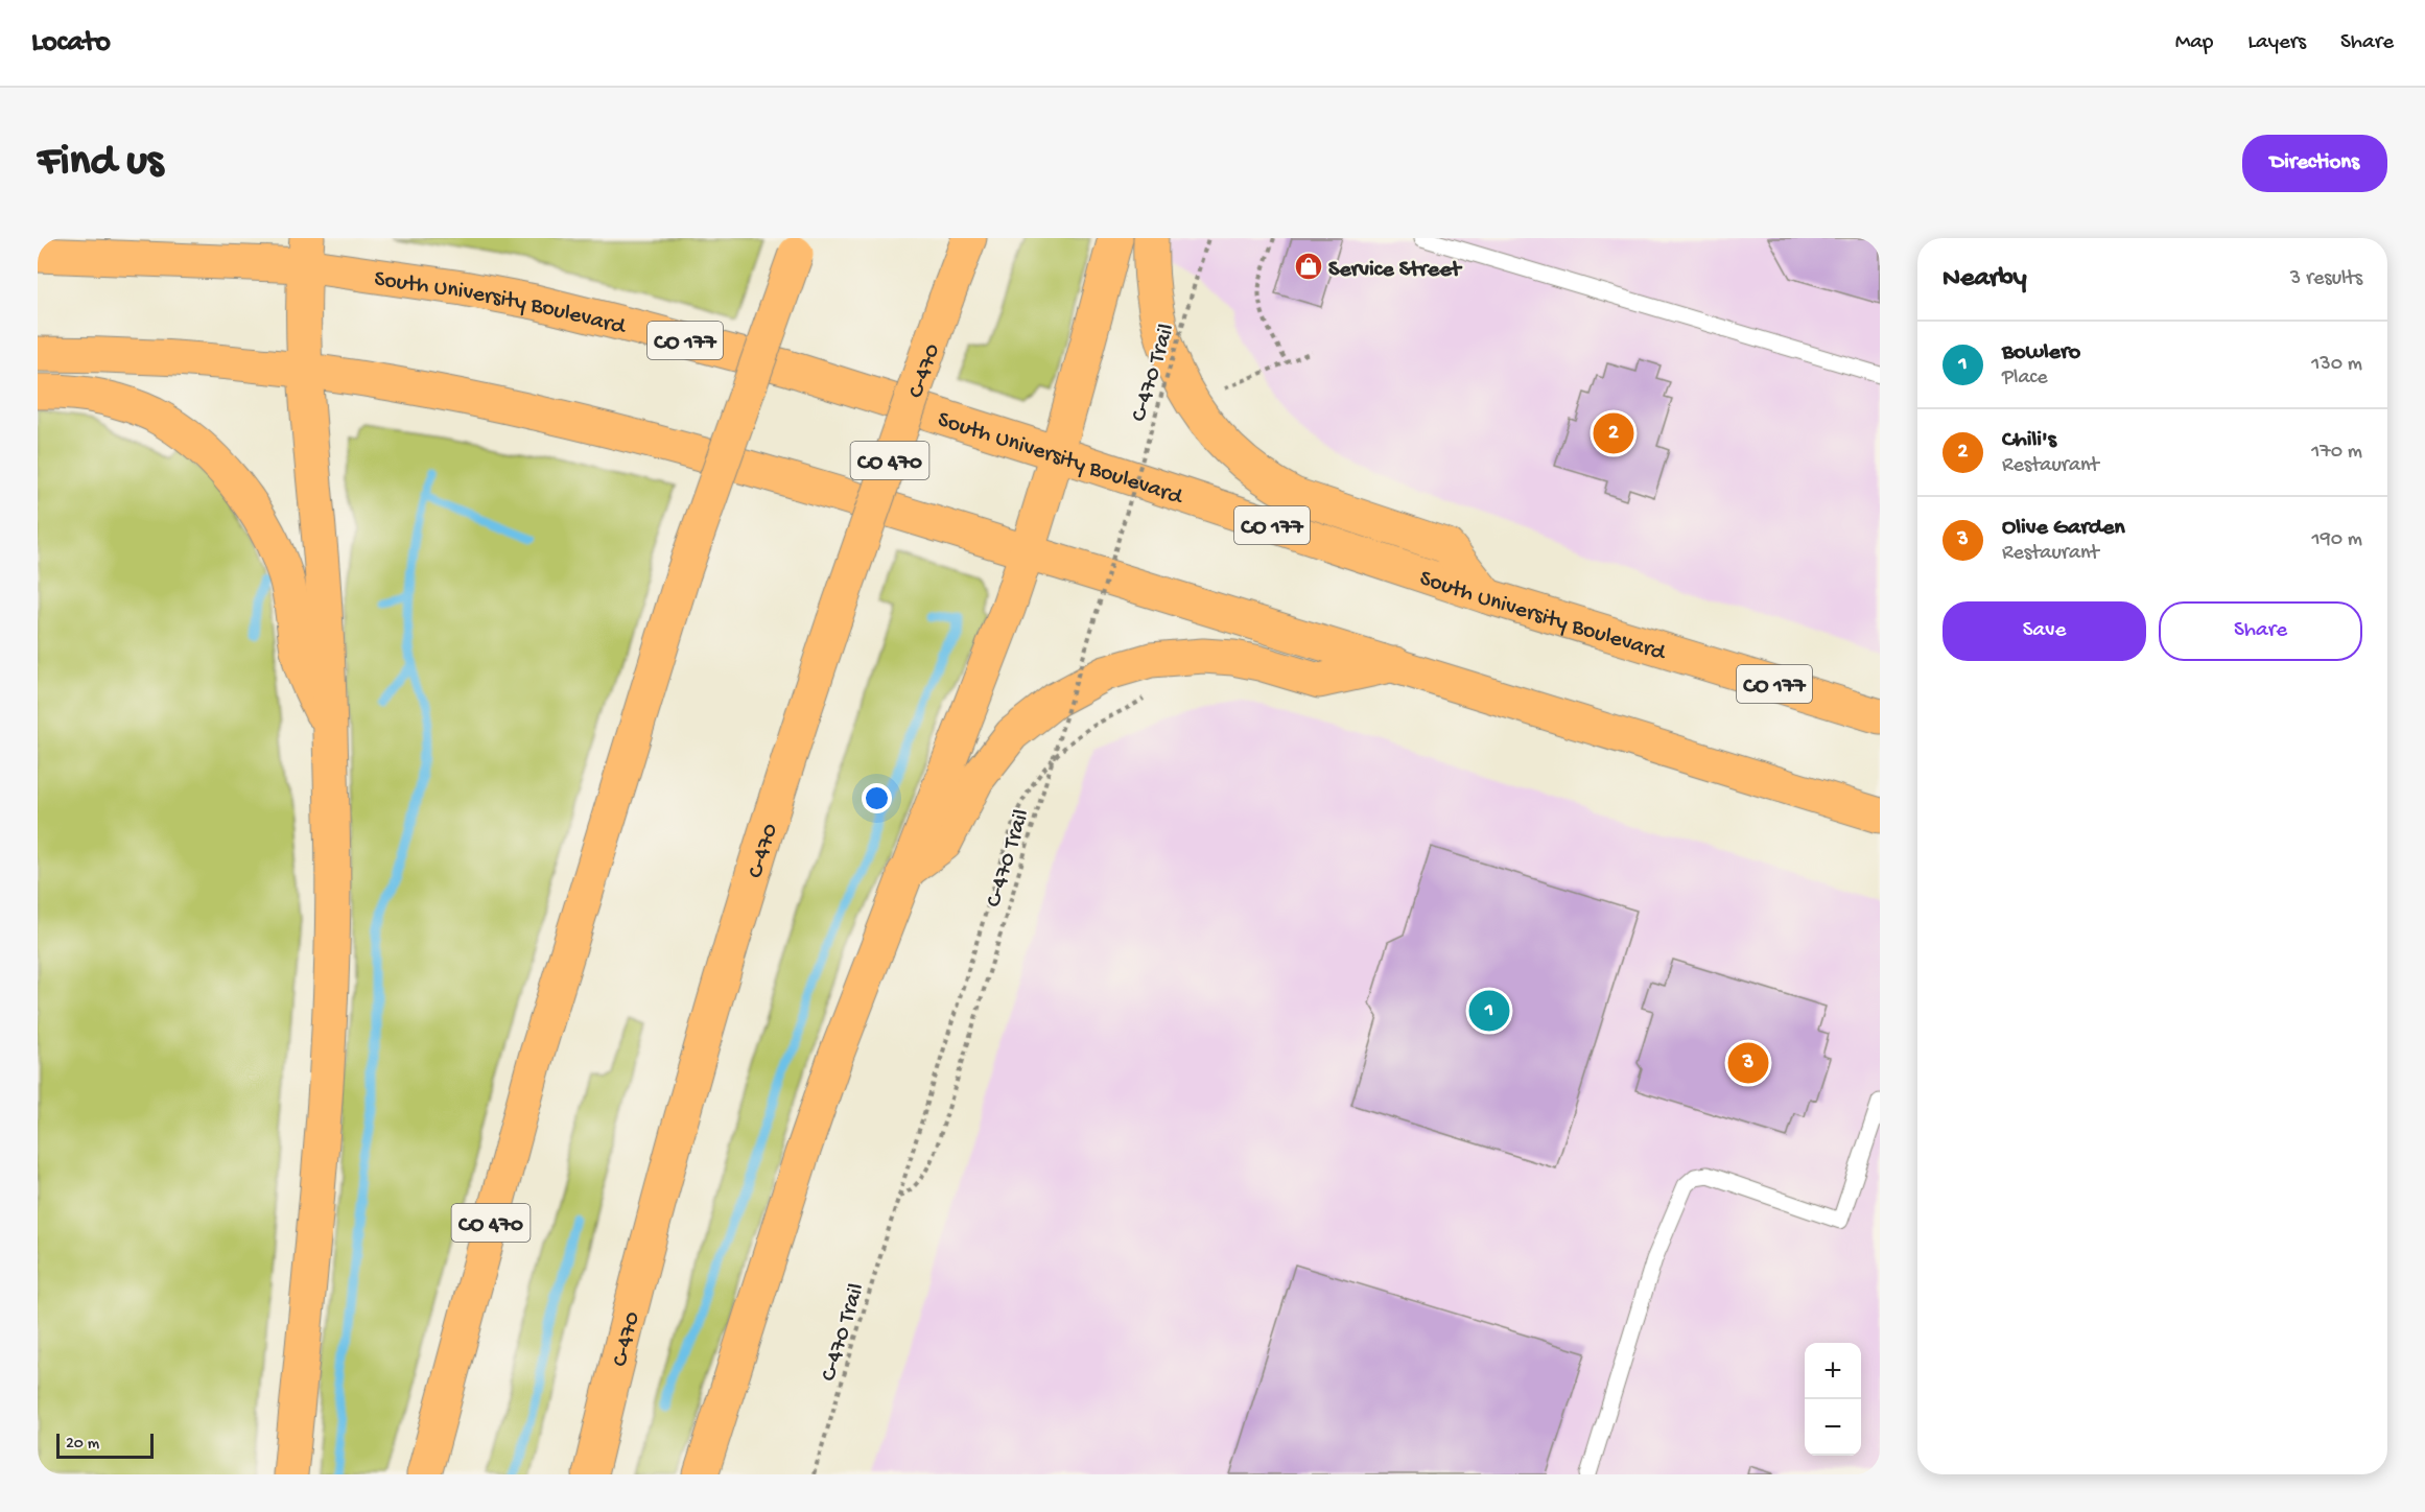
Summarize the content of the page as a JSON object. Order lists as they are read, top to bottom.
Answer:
{
  "streets": {
    "main road": [
      "South University Boulevard",
      "CO 177",
      "C-470",
      "CO 470"
    ],
    "path": ["C-470 Trail"]
  },
  "places": {
    "shop": ["Service Street"]
  },
  "scale_bar": "20 m",
  "page": {
    "header": "Locato",
    "nav": ["Map", "Layers", "Share"],
    "buttons": [
      "Directions",
      ["Save", "Share"]
    ],
    "title": "Find us",
    "heading": ["Nearby", "3 results"],
    "list": [
      {
        "mark": "1",
        "name": "Bowlero",
        "note": "Place",
        "value": "130 m"
      },
      {
        "mark": "2",
        "name": "Chili's",
        "note": "Restaurant",
        "value": "170 m"
      },
      {
        "mark": "3",
        "name": "Olive Garden",
        "note": "Restaurant",
        "value": "190 m"
      }
    ],
    "pins": ["2", "1", "3"],
    "map_buttons": ["+", "−"],
    "scale": "20 m"
  }
}
